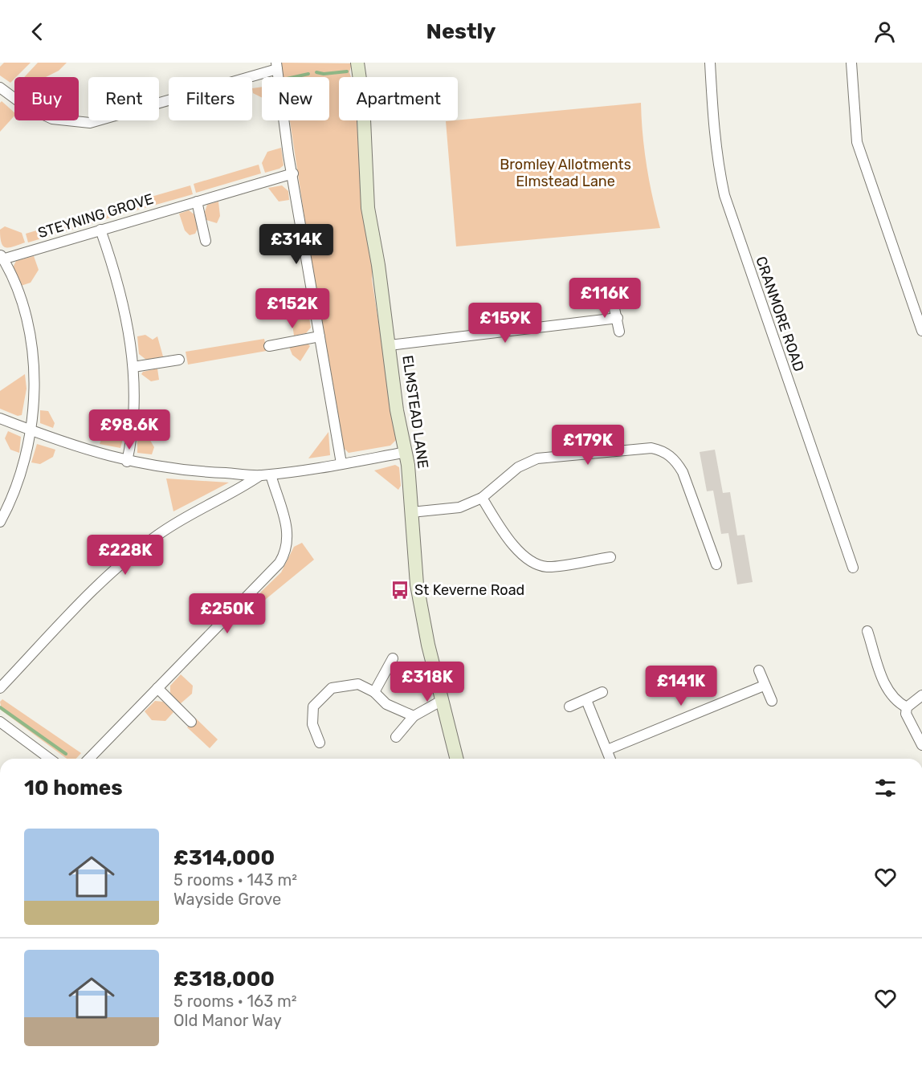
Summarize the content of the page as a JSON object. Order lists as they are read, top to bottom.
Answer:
{
  "streets": {
    "street": ["STEYNING GROVE", "CRANMORE ROAD", "ELMSTEAD LANE"]
  },
  "parks": ["Bromley Allotments Elmstead Lane"],
  "places": {
    "bus stop": ["St Keverne Road"]
  },
  "page": {
    "header": "Nestly",
    "chip": [
      "Buy",
      "Rent",
      "Filters",
      "New",
      "Apartment"
    ],
    "price": [
      "£314K",
      "£116K",
      "£152K",
      "£159K",
      "£98.6K",
      "£179K",
      "£228K",
      "£250K",
      "£318K",
      "£141K"
    ],
    "heading": "10 homes",
    "list": [
      {
        "name": "£314,000",
        "note": "5 rooms · 143 m² · Wayside Grove"
      },
      {
        "name": "£318,000",
        "note": "5 rooms · 163 m² · Old Manor Way"
      }
    ]
  }
}
